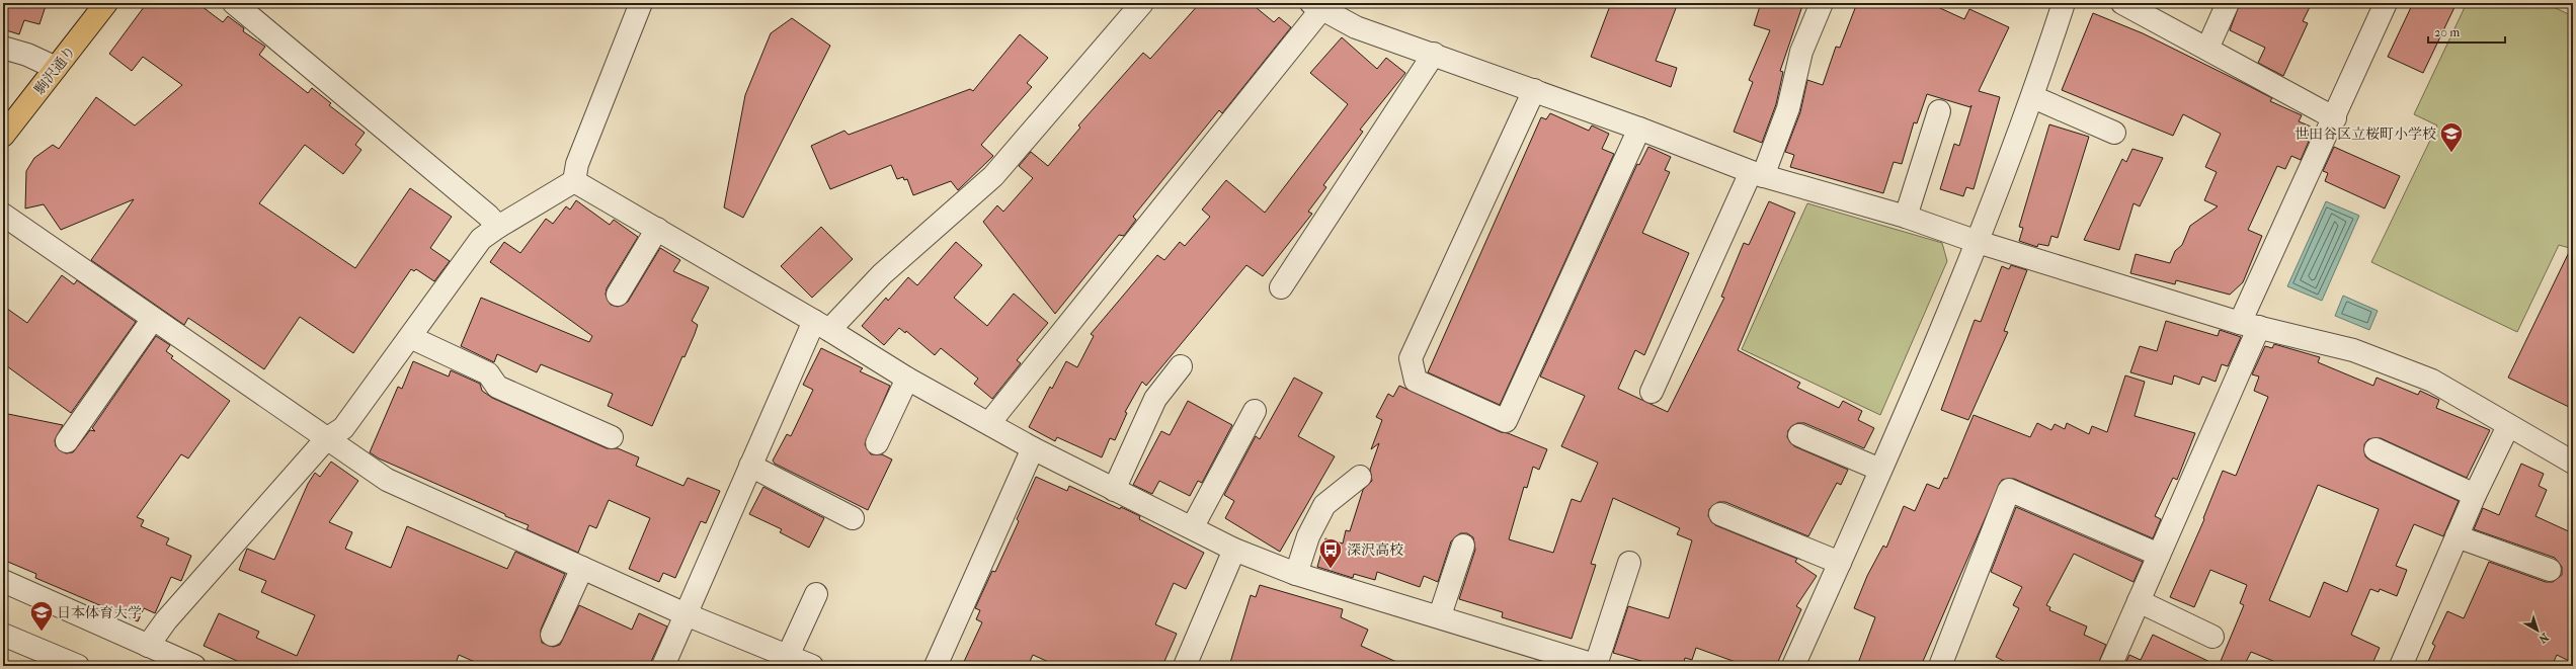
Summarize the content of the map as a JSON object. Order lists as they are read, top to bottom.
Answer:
{
  "streets": {
    "main road": ["駒沢通り"]
  },
  "places": {
    "school or university": ["世田谷区立桜町小学校", "日本体育大学"],
    "bus stop": ["深沢高校"]
  },
  "scale_bar": "20 m",
  "north": "bottom right"
}
